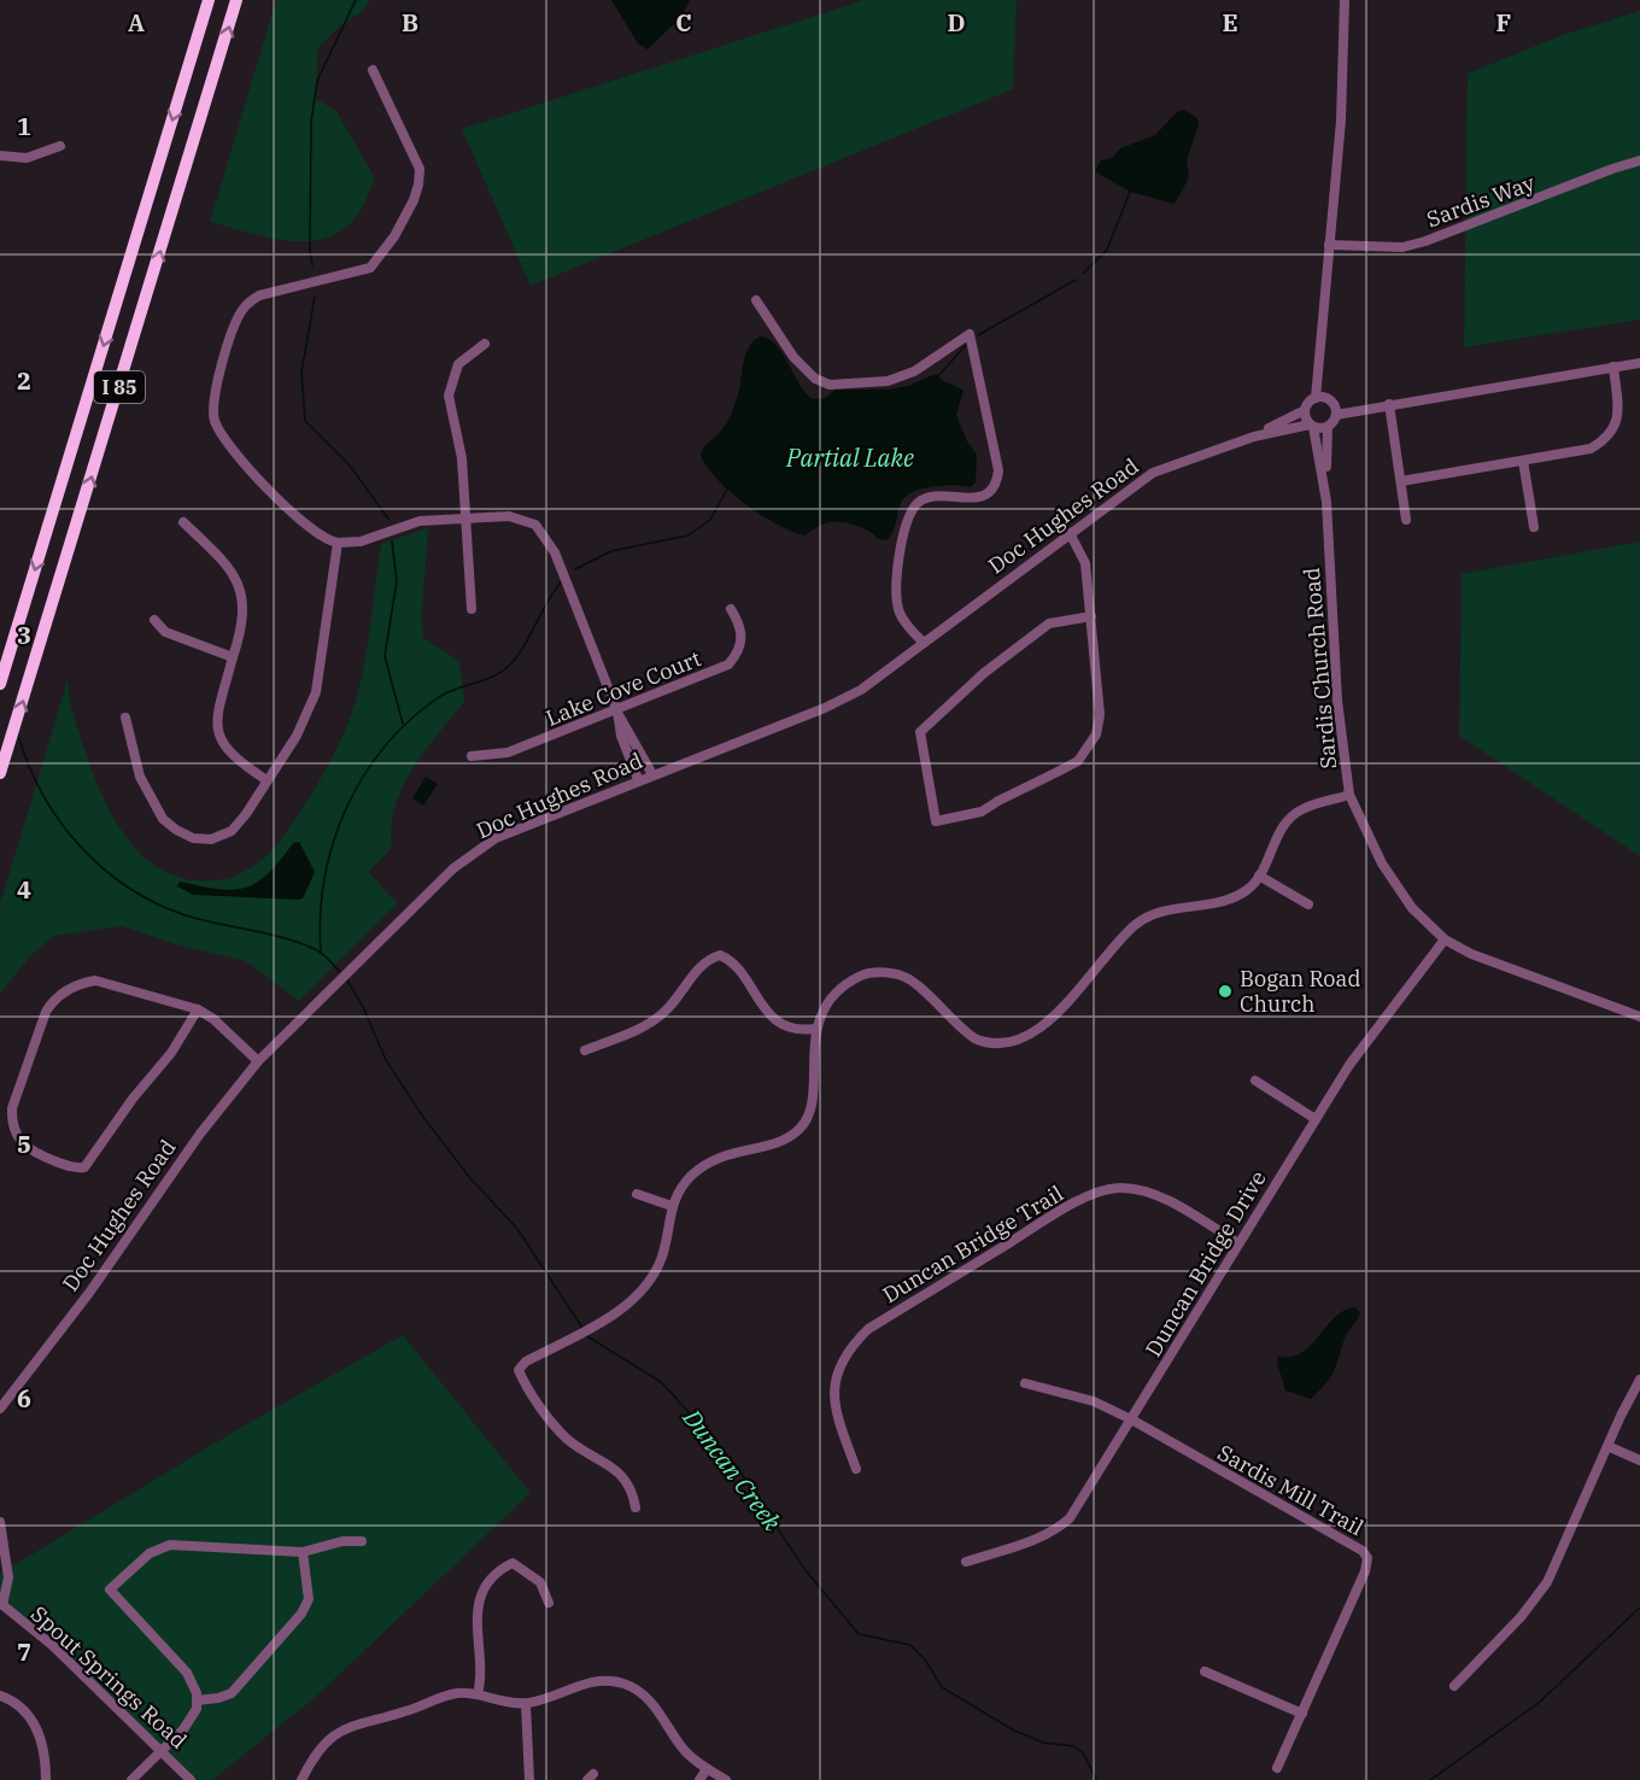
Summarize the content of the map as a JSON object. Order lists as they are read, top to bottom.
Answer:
{
  "streets": {
    "highway": ["I 85"],
    "street": [
      "Sardis Way",
      "Doc Hughes Road",
      "Sardis Church Road",
      "Lake Cove Court",
      "Duncan Bridge Trail",
      "Duncan Bridge Drive",
      "Sardis Mill Trail",
      "Spout Springs Road"
    ]
  },
  "crossings": [
    ["Doc Hughes Road", "Sardis Church Road"],
    ["Sardis Church Road", "Duncan Bridge Drive"],
    ["Duncan Bridge Trail", "Duncan Bridge Drive"],
    ["Duncan Bridge Drive", "Sardis Mill Trail"]
  ],
  "water": ["Partial Lake", "Duncan Creek"],
  "places": ["Bogan Road Church"],
  "grid": {
    "columns": [
      "A",
      "B",
      "C",
      "D",
      "E",
      "F"
    ],
    "rows": [
      "1",
      "2",
      "3",
      "4",
      "5",
      "6",
      "7"
    ]
  }
}
